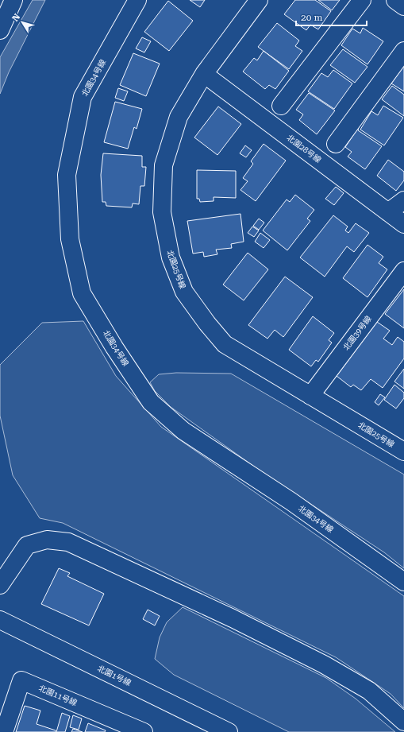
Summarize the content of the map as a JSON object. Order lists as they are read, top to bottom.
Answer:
{
  "streets": {
    "street": [
      "北園34号線",
      "北園28号線",
      "北園25号線",
      "北園39号線",
      "北園1号線",
      "北園11号線"
    ]
  },
  "crossings": [
    ["北園28号線", "北園25号線"],
    ["北園25号線", "北園39号線"]
  ],
  "scale_bar": "20 m",
  "north": "top left"
}
